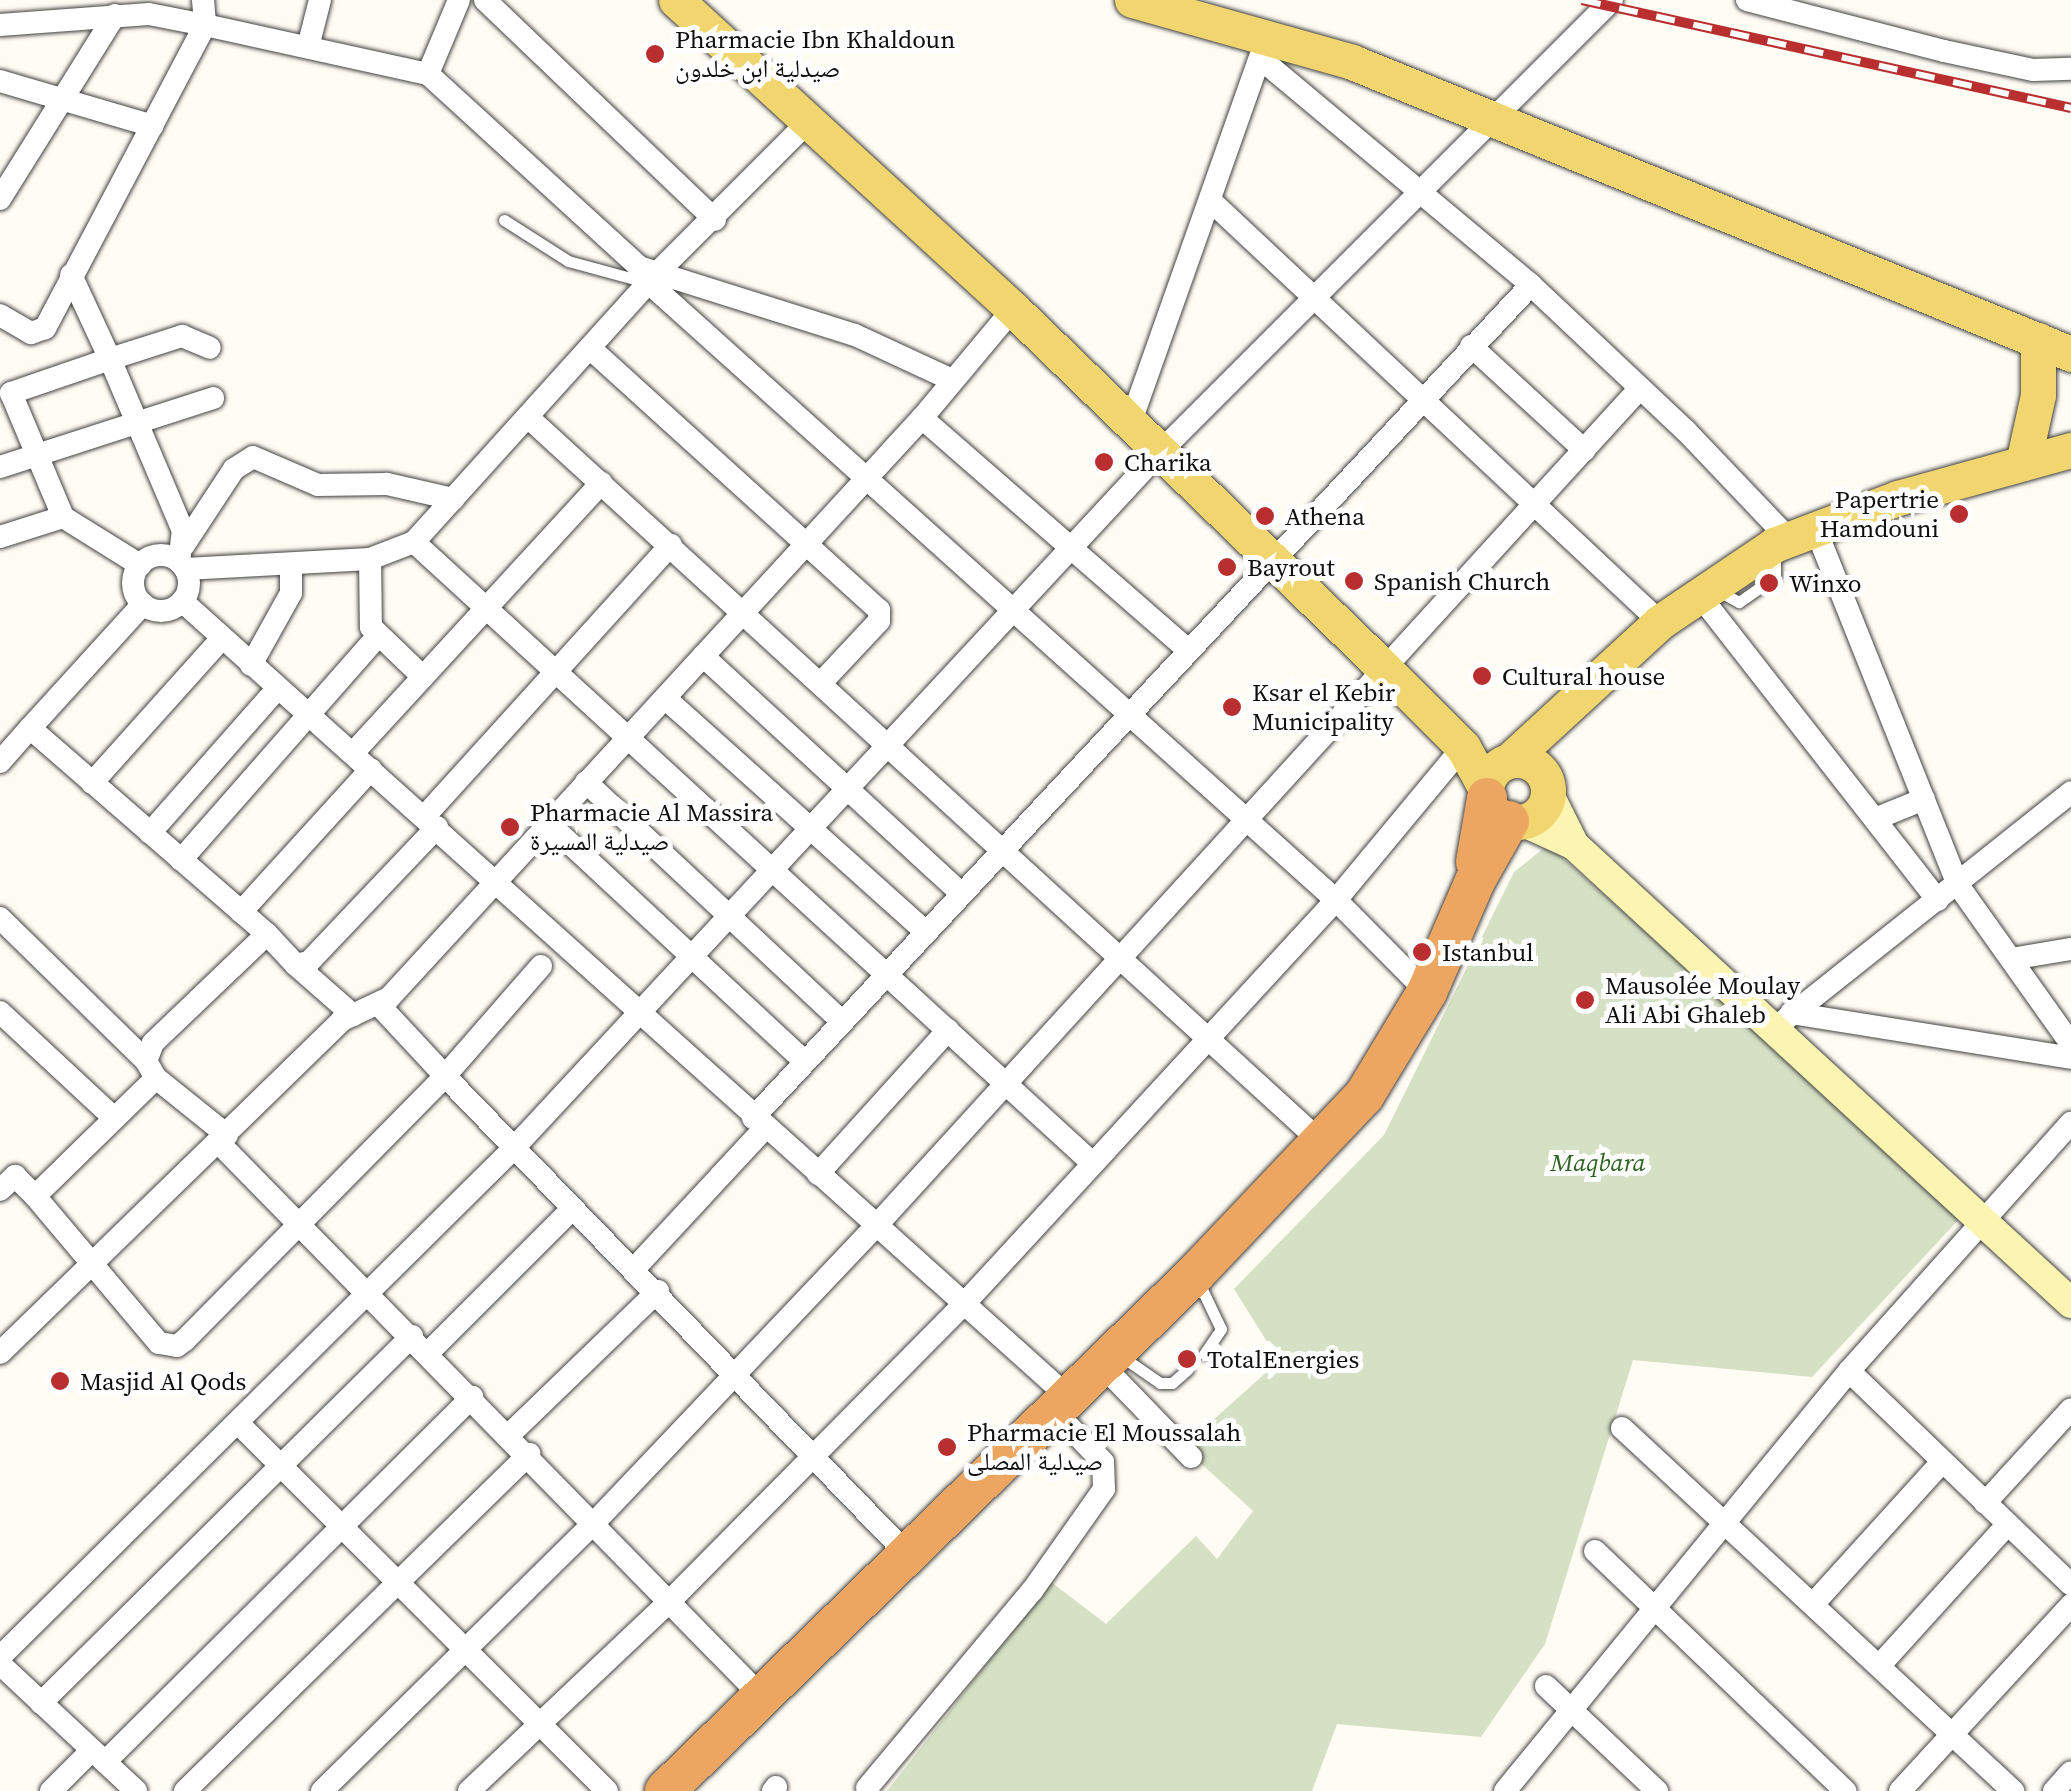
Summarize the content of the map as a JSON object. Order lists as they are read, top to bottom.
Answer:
{
  "parks": ["Maqbara"],
  "places": [
    "Pharmacie Ibn Khaldoun صيدلية ابن خلدون",
    "Charika",
    "Papertrie Hamdouni",
    "Athena",
    "Bayrout",
    "Spanish Church",
    "Winxo",
    "Cultural house",
    "Ksar el Kebir Municipality",
    "Pharmacie Al Massira صيدلية المسيرة",
    "Istanbul",
    "Mausolée Moulay Ali Abi Ghaleb",
    "TotalEnergies",
    "Masjid Al Qods",
    "Pharmacie El Moussalah صيدلية المصلى"
  ]
}
